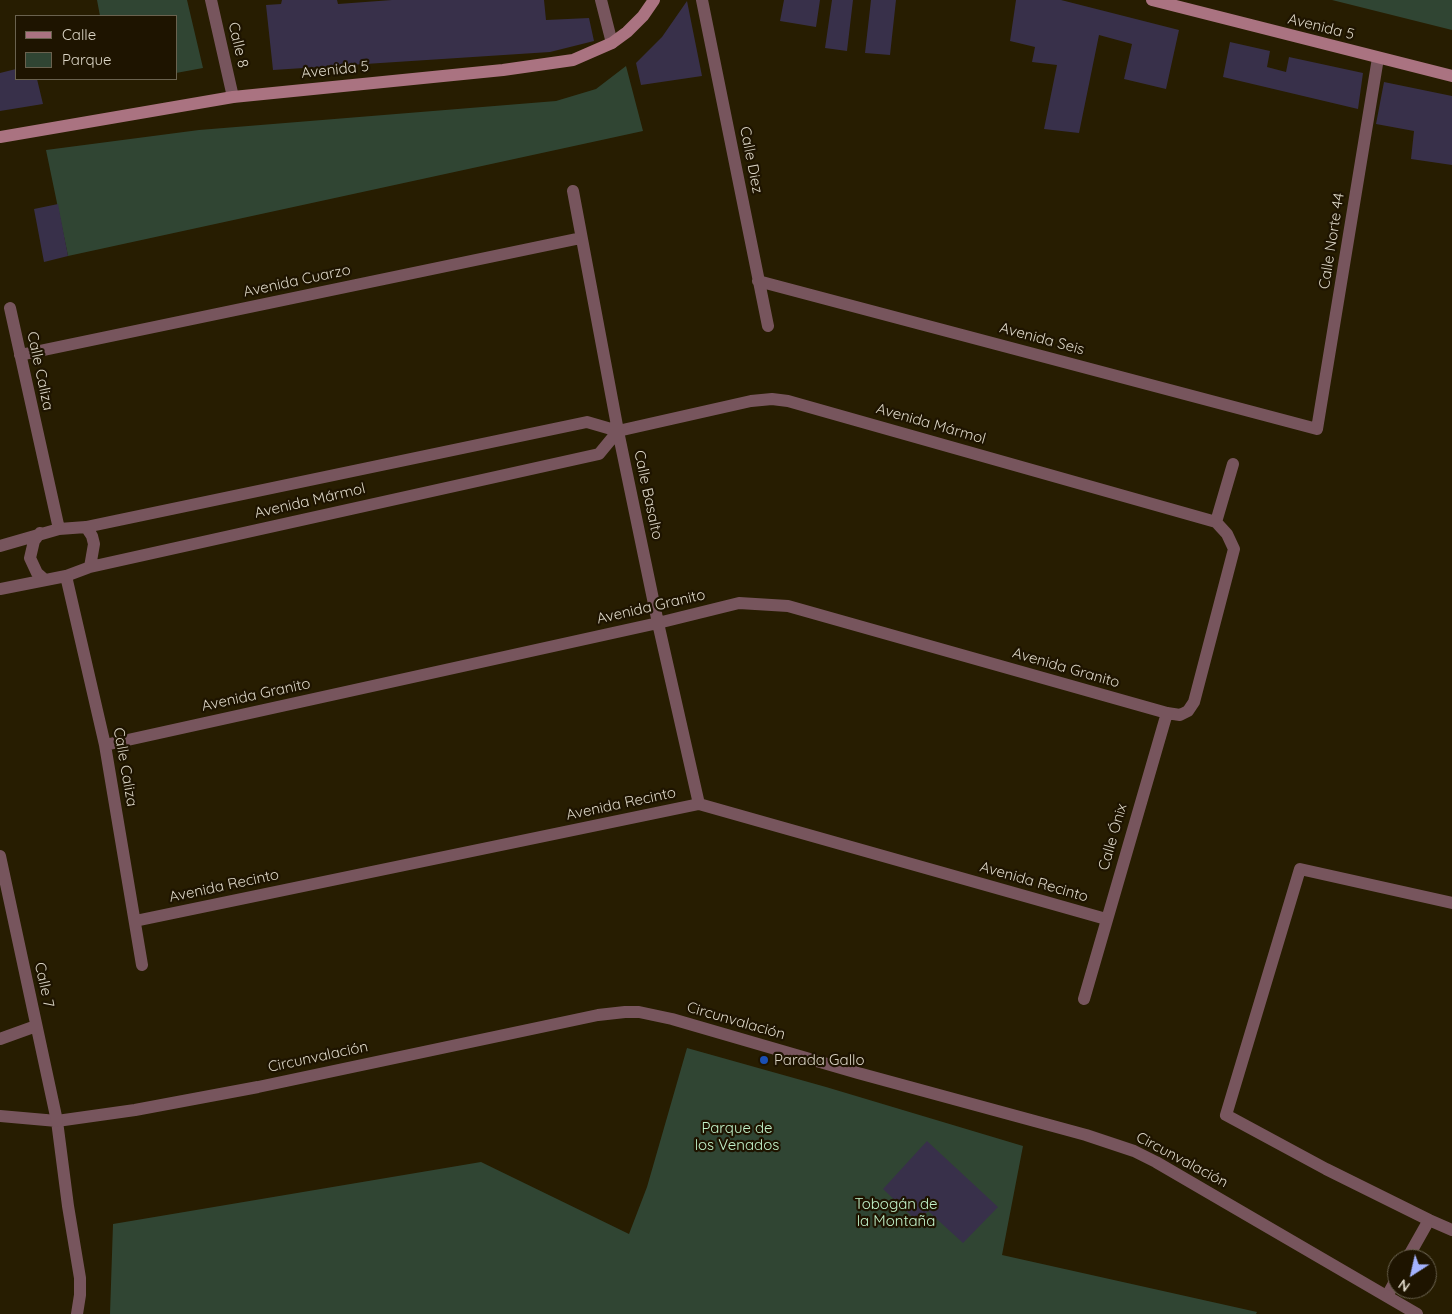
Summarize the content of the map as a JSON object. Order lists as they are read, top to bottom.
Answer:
{
  "streets": {
    "main road": ["Avenida 5"],
    "street": [
      "Calle 8",
      "Calle Diez",
      "Calle Norte 44",
      "Avenida Cuarzo",
      "Avenida Seis",
      "Calle Caliza",
      "Avenida Mármol",
      "Calle Basalto",
      "Avenida Granito",
      "Avenida Recinto",
      "Calle Ónix",
      "Calle 7",
      "Circunvalación"
    ]
  },
  "crossings": [
    ["Avenida 5", "Calle 8"],
    ["Avenida 5", "Calle Norte 44"],
    ["Calle Diez", "Avenida Seis"],
    ["Calle Norte 44", "Avenida Seis"],
    ["Avenida Cuarzo", "Calle Caliza"],
    ["Avenida Cuarzo", "Calle Basalto"],
    ["Calle Caliza", "Avenida Mármol"],
    ["Calle Caliza", "Avenida Granito"],
    ["Calle Caliza", "Avenida Recinto"],
    ["Avenida Mármol", "Calle Basalto"],
    ["Avenida Mármol", "Avenida Granito"],
    ["Calle Basalto", "Avenida Granito"],
    ["Calle Basalto", "Avenida Recinto"],
    ["Avenida Granito", "Calle Ónix"],
    ["Avenida Recinto", "Calle Ónix"],
    ["Calle 7", "Circunvalación"]
  ],
  "parks": ["Parque de los Venados", "Tobogán de la Montaña"],
  "places": ["Parada Gallo"],
  "legend": ["Calle", "Parque"],
  "north": "bottom left"
}
